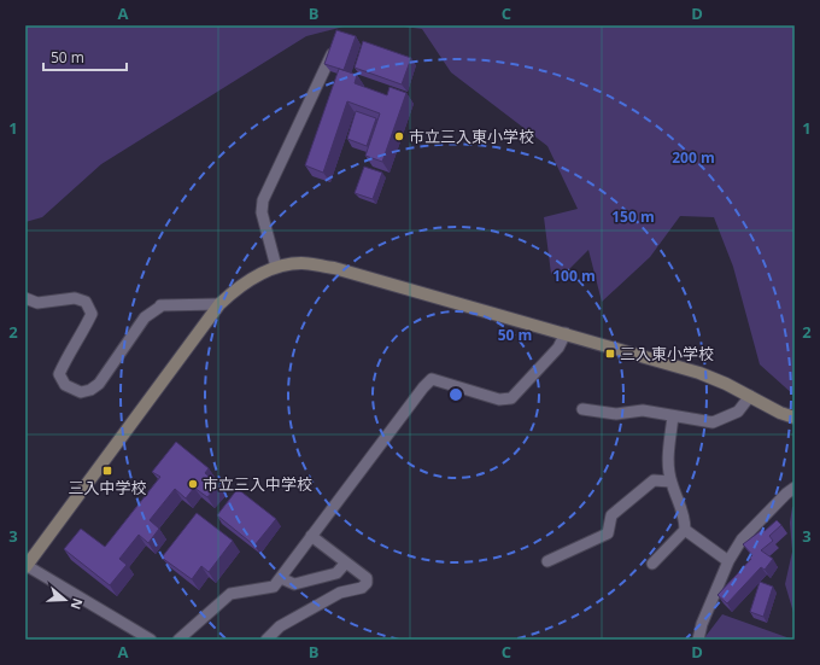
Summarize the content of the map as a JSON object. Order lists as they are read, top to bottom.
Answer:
{
  "places": {
    "other": ["市立三入東小学校", "市立三入中学校"],
    "transit": ["三入東小学校", "三入中学校"]
  },
  "scale_bar": "50 m",
  "north": "right",
  "grid": {
    "columns": [
      "A",
      "B",
      "C",
      "D"
    ],
    "rows": ["1", "2", "3"]
  },
  "rings": [
    "200 m",
    "150 m",
    "100 m",
    "50 m"
  ]
}
